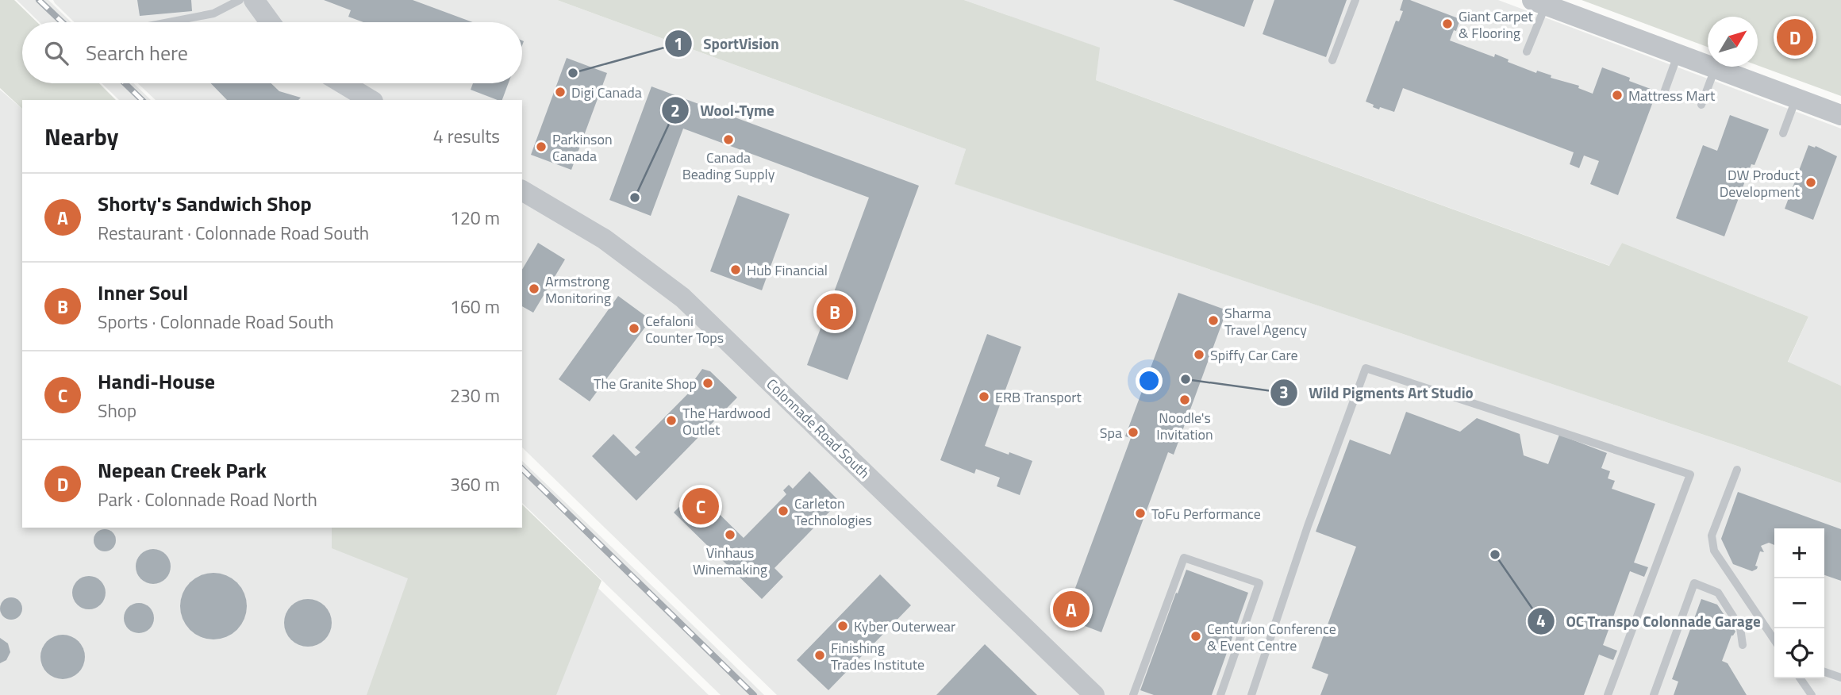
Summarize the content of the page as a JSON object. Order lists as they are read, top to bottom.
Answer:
{
  "streets": {
    "street": ["Colonnade Road South"]
  },
  "places": [
    "Giant Carpet & Flooring",
    "SportVision",
    "Digi Canada",
    "Mattress Mart",
    "Canada Beading Supply",
    "Parkinson Canada",
    "DW Product Development",
    "Wool-Tyme",
    "Hub Financial",
    "Armstrong Monitoring",
    "Sharma Travel Agency",
    "Cefaloni Counter Tops",
    "Spiffy Car Care",
    "Wild Pigments Art Studio",
    "The Granite Shop",
    "ERB Transport",
    "Noodle's Invitation",
    "The Hardwood Outlet",
    "Spa",
    "Carleton Technologies",
    "ToFu Performance",
    "Vinhaus Winemaking",
    "OC Transpo Colonnade Garage",
    "Kyber Outerwear",
    "Centurion Conference & Event Centre",
    "Finishing Trades Institute"
  ],
  "north": "top right",
  "page": {
    "pins": [
      "D",
      "B",
      "C",
      "A"
    ],
    "search": "Search here",
    "heading": ["Nearby", "4 results"],
    "list": [
      {
        "mark": "A",
        "name": "Shorty's Sandwich Shop",
        "note": "Restaurant · Colonnade Road South",
        "value": "120 m"
      },
      {
        "mark": "B",
        "name": "Inner Soul",
        "note": "Sports · Colonnade Road South",
        "value": "160 m"
      },
      {
        "mark": "C",
        "name": "Handi-House",
        "note": "Shop",
        "value": "230 m"
      },
      {
        "mark": "D",
        "name": "Nepean Creek Park",
        "note": "Park · Colonnade Road North",
        "value": "360 m"
      }
    ],
    "map_buttons": ["+", "−"]
  }
}
